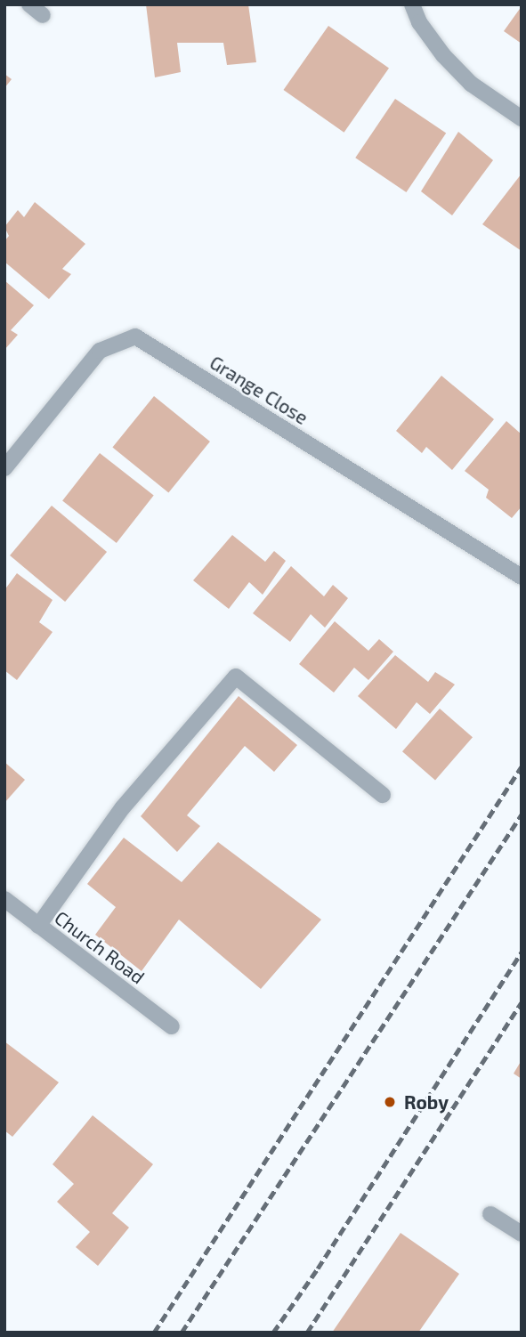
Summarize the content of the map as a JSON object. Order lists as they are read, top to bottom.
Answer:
{
  "streets": {
    "street": ["Grange Close", "Church Road"]
  },
  "places": ["Roby"]
}
